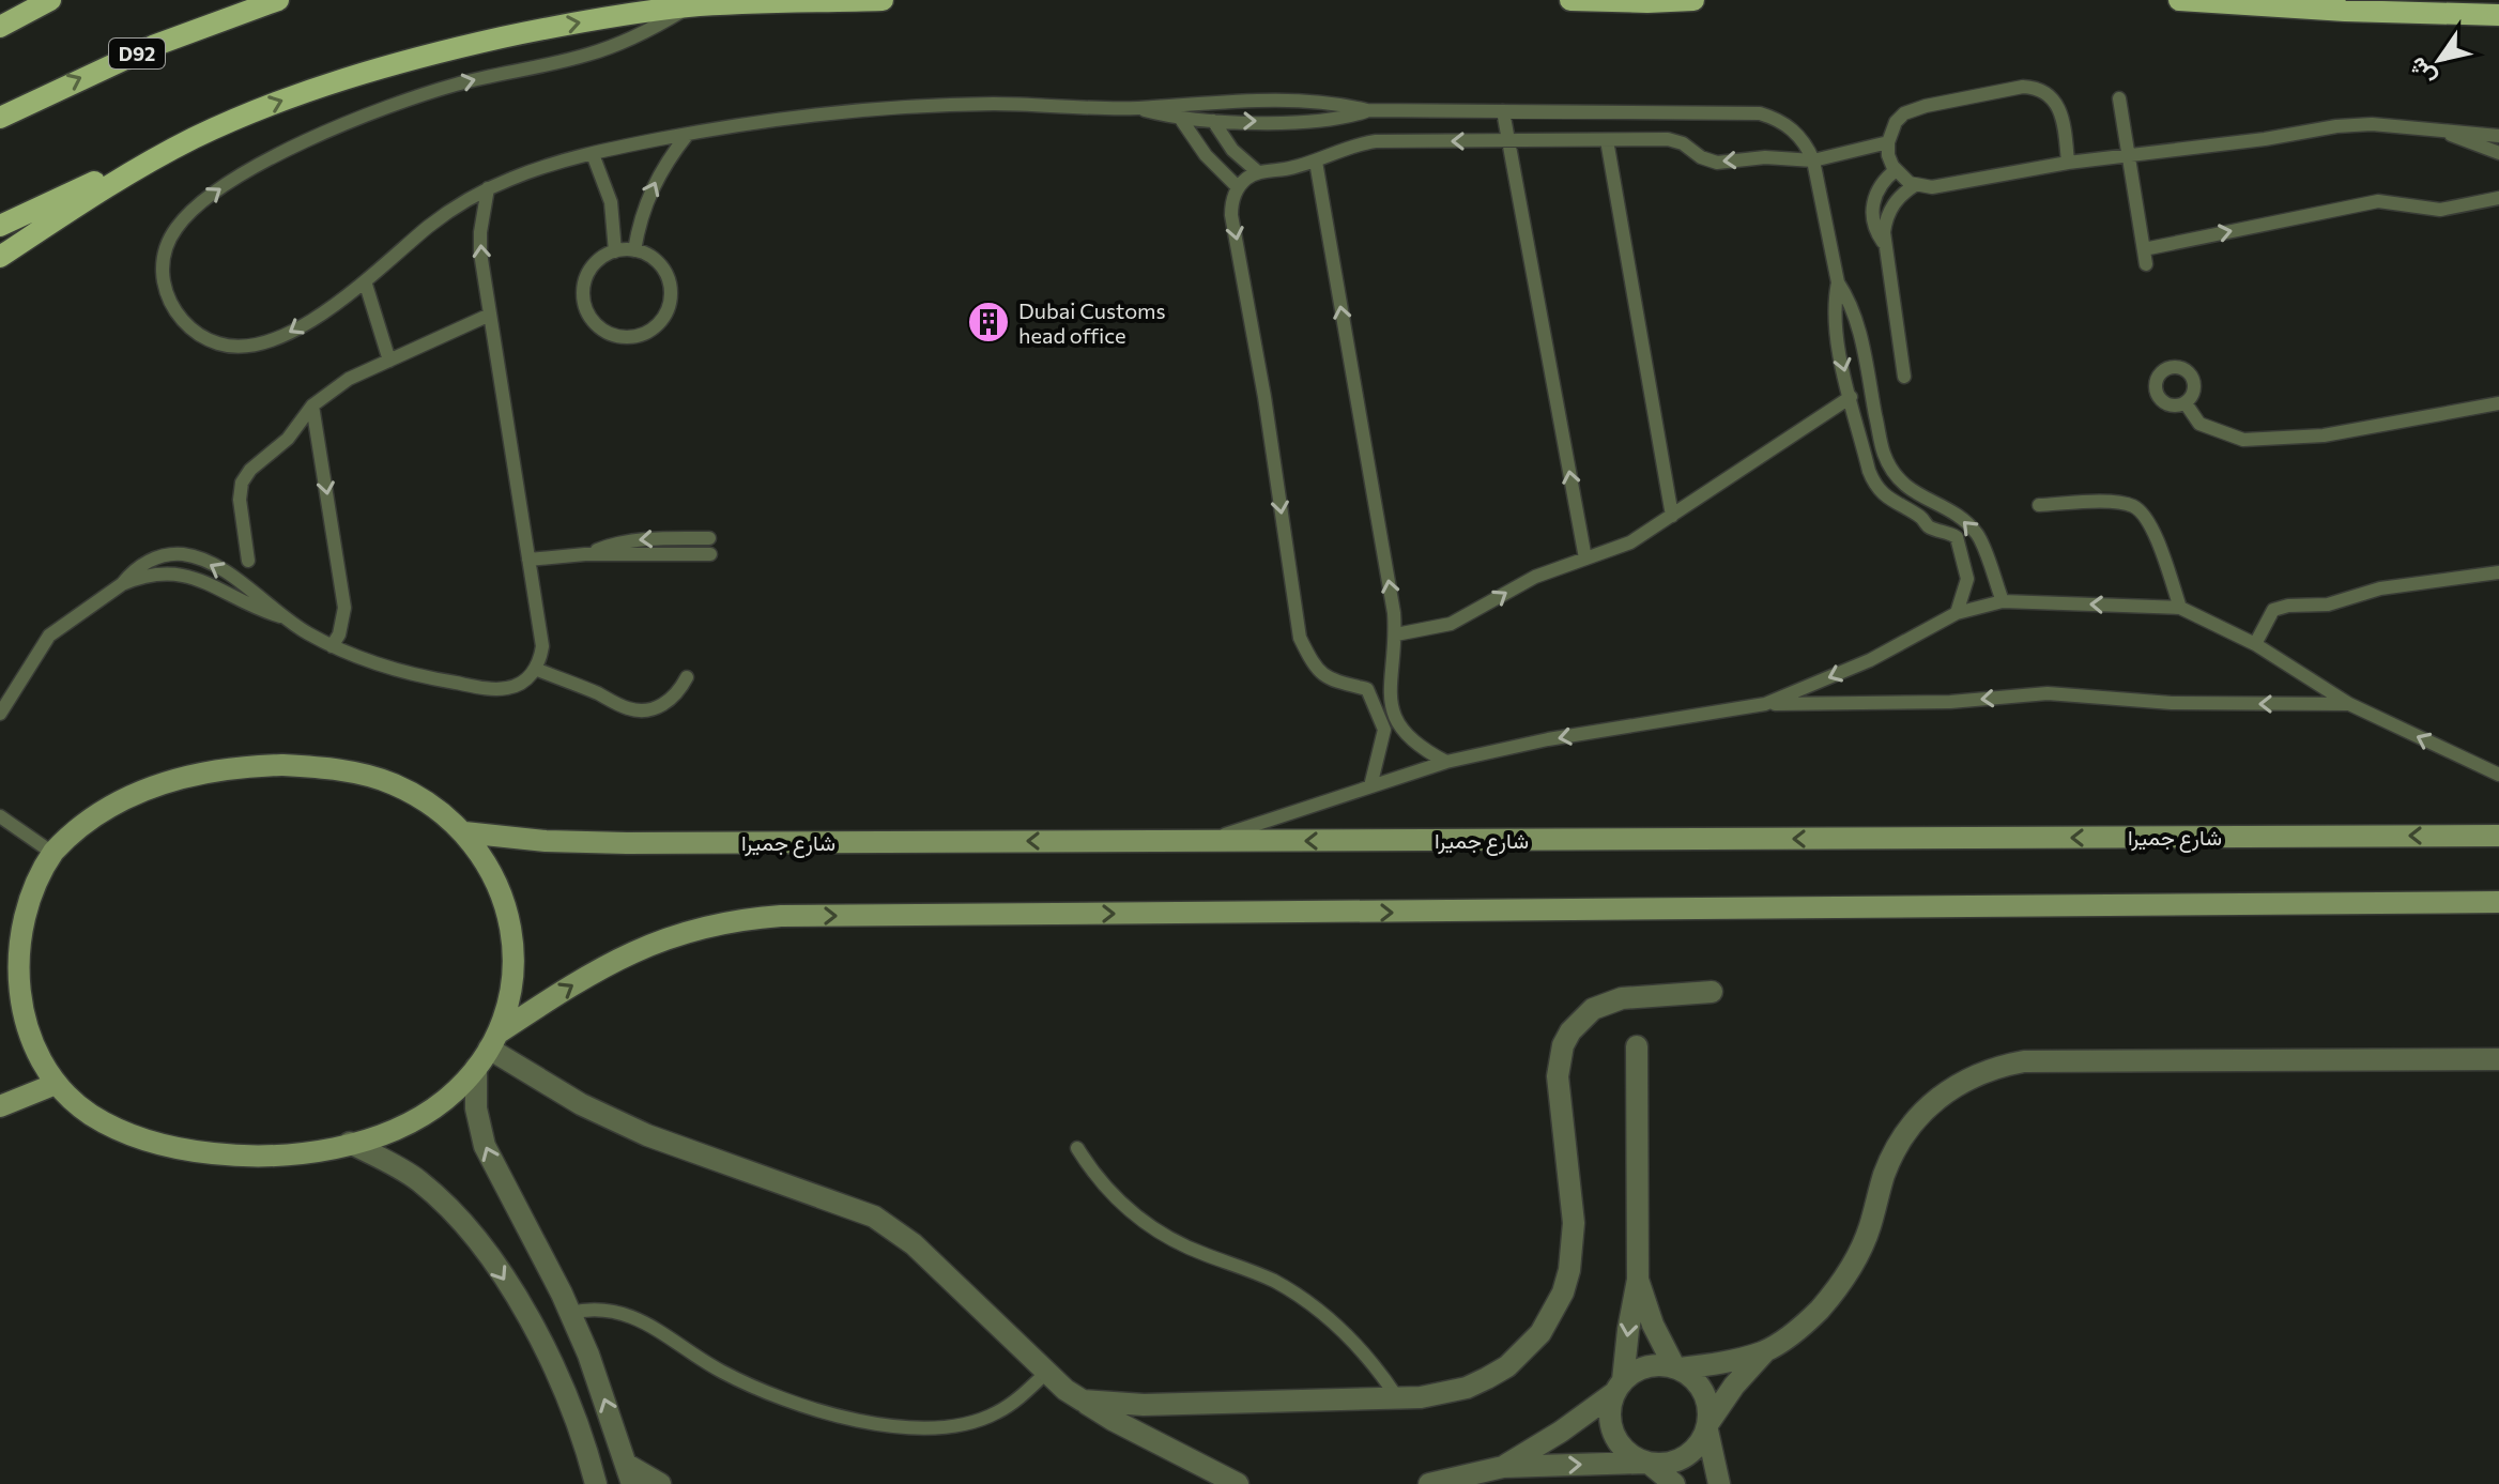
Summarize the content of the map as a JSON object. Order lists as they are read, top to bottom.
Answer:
{
  "streets": {
    "main road": ["D92"],
    "street": ["شارع جميرا"]
  },
  "places": {
    "building": ["Dubai Customs head office"]
  },
  "north": "bottom left"
}
